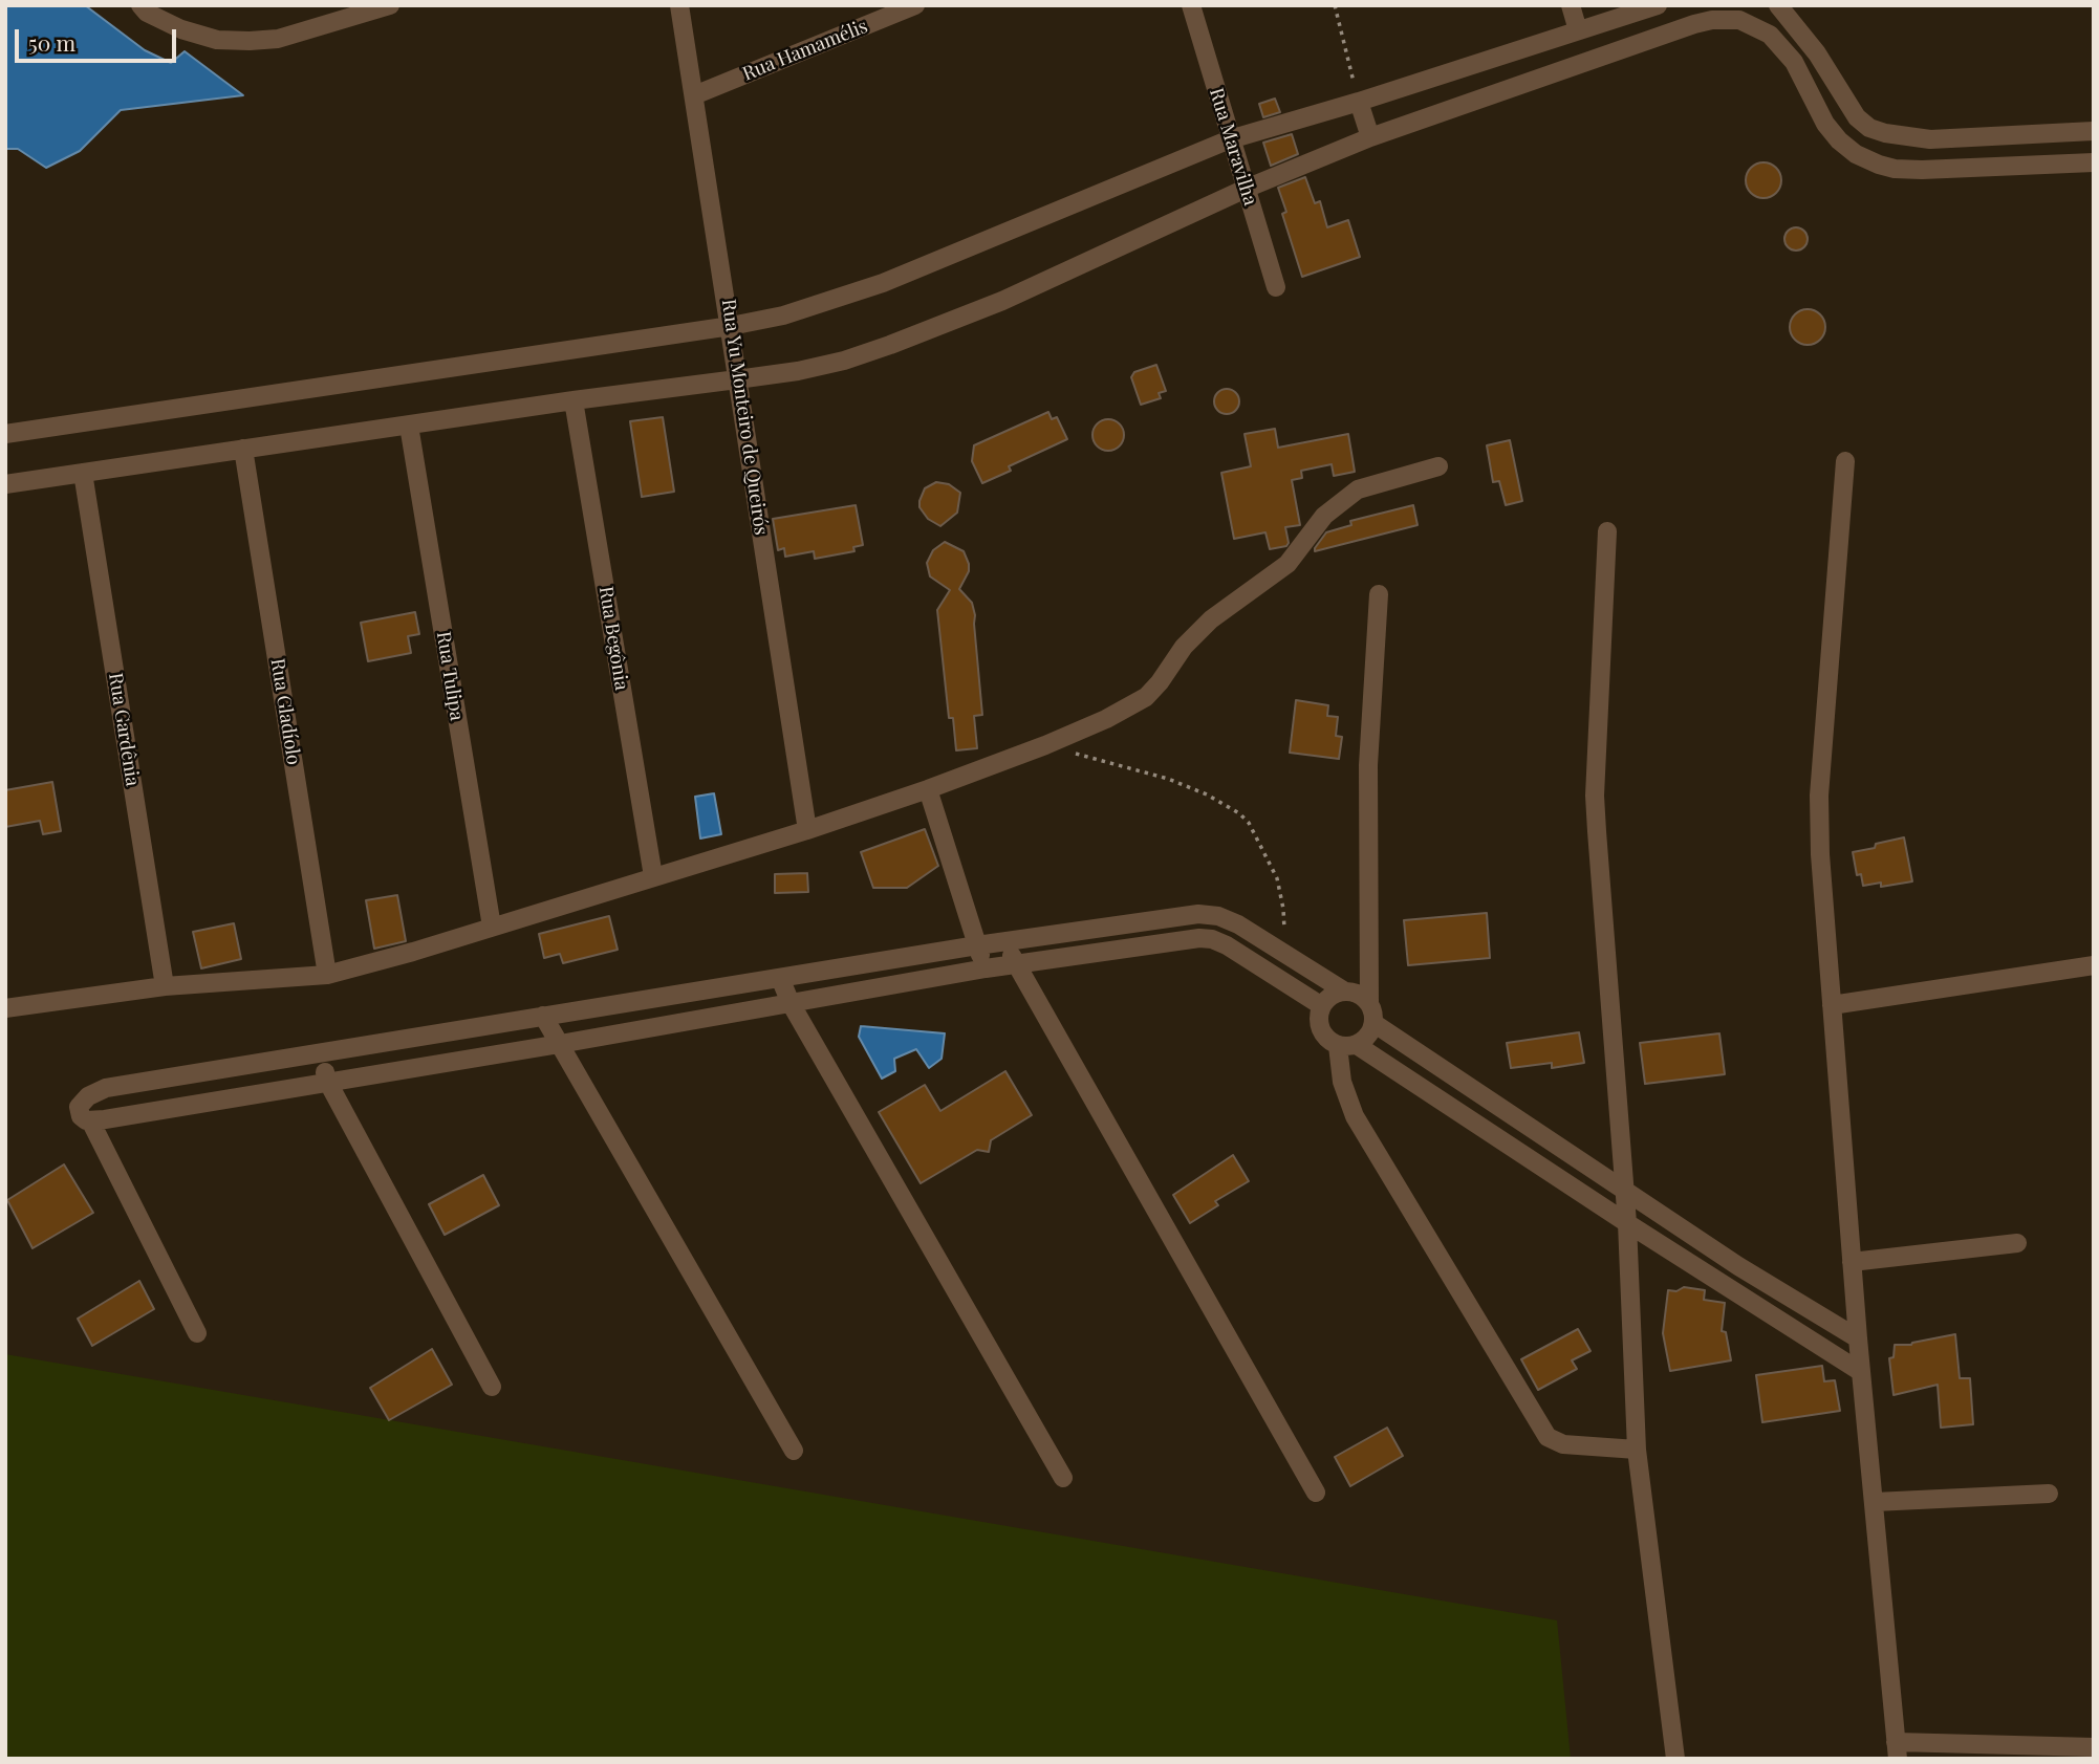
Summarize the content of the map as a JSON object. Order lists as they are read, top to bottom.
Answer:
{
  "streets": {
    "street": [
      "Rua Hamamélis",
      "Rua Maravilha",
      "Rua Yu Monteiro de Queirós",
      "Rua Begônia",
      "Rua Tulipa",
      "Rua Gladíolo",
      "Rua Gardênia"
    ]
  },
  "crossings": [
    ["Rua Hamamélis", "Rua Yu Monteiro de Queirós"]
  ],
  "scale_bar": "50 m"
}
